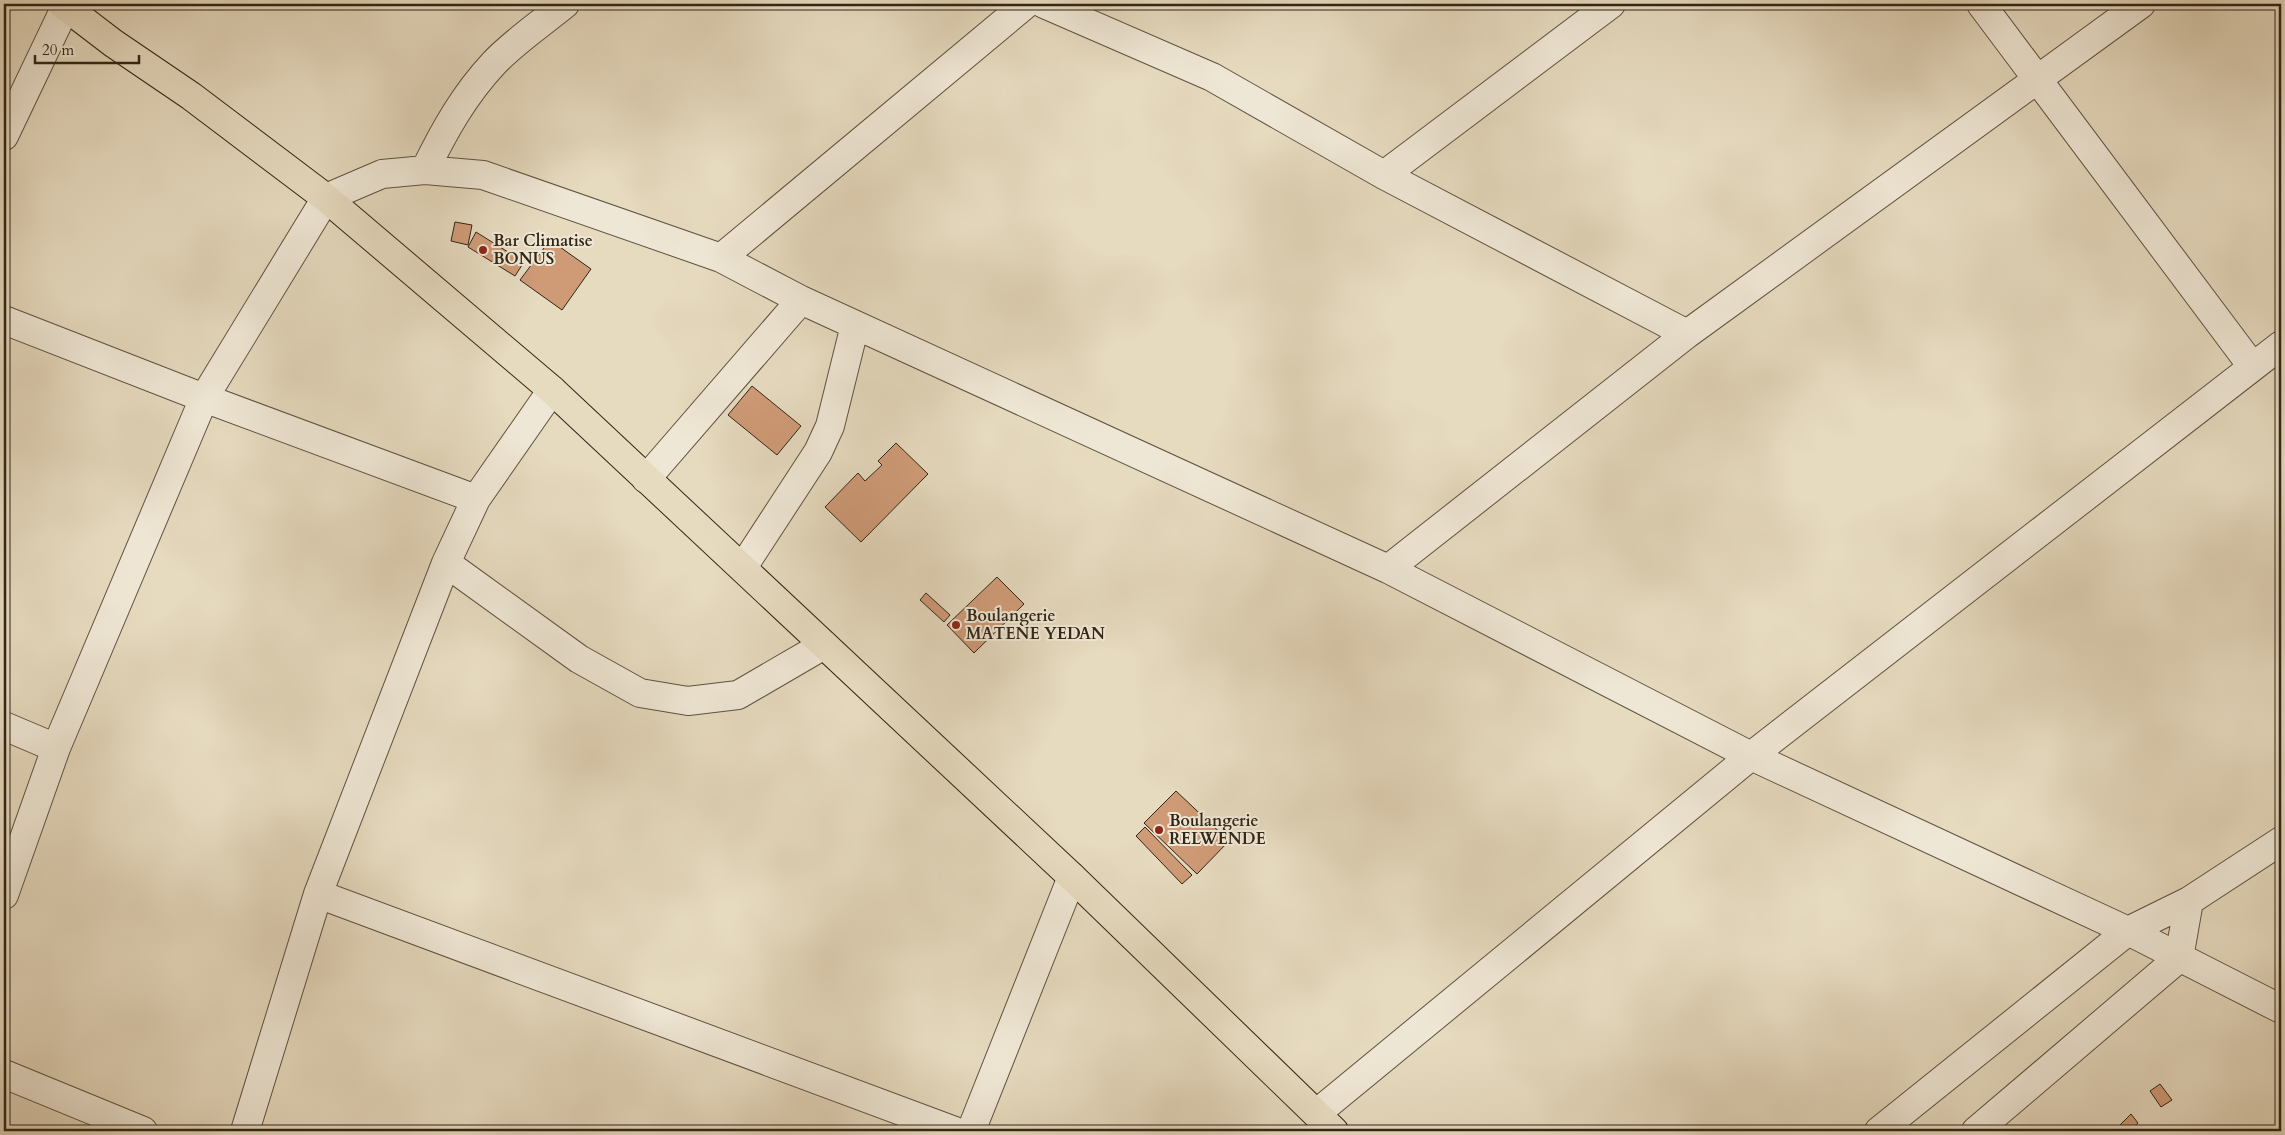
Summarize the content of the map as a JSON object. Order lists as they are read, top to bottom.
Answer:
{
  "places": ["Bar Climatise BONUS", "Boulangerie MATENE YEDAN", "Boulangerie RELWENDE"],
  "scale_bar": "20 m"
}
